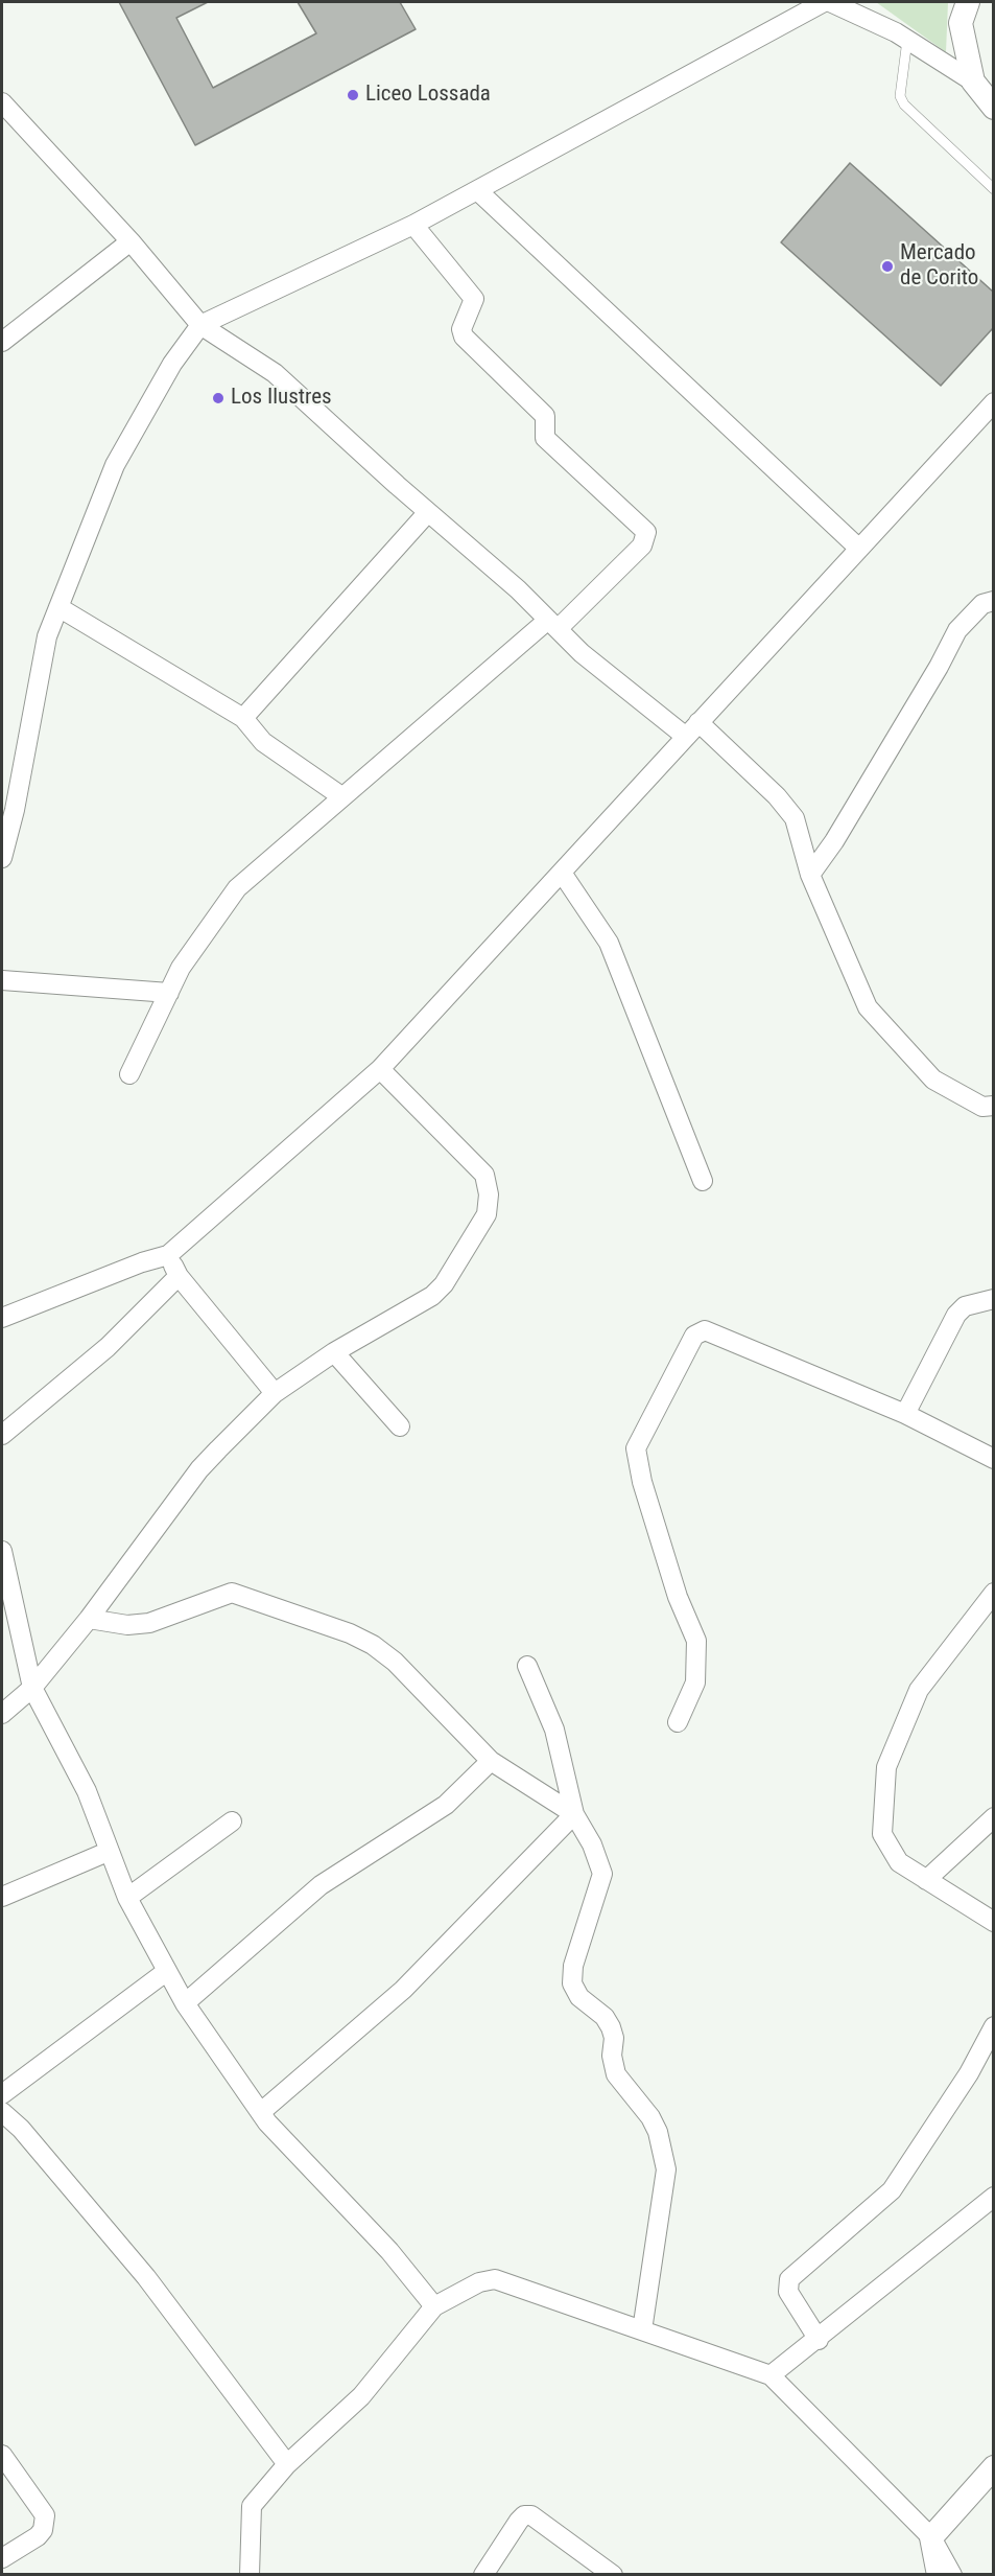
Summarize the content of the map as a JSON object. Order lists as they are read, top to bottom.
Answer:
{
  "places": ["Liceo Lossada", "Mercado de Corito", "Los Ilustres"]
}
